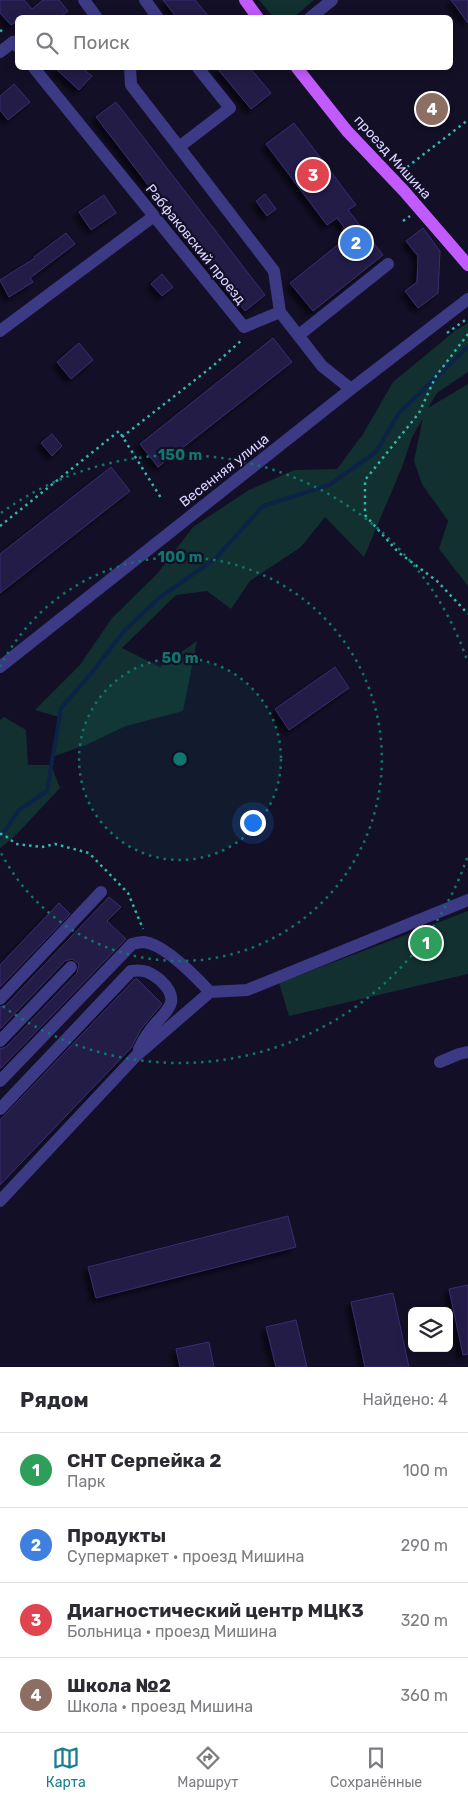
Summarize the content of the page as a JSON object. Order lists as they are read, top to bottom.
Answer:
{
  "streets": {
    "main road": ["проезд Мишина"],
    "street": ["Рабфаковский проезд", "Весенняя улица"]
  },
  "page": {
    "search": "Поиск",
    "pins": [
      "4",
      "3",
      "2",
      "1"
    ],
    "heading": ["Рядом", "Найдено: 4"],
    "list": [
      {
        "mark": "1",
        "name": "СНТ Серпейка 2",
        "note": "Парк",
        "value": "100 m"
      },
      {
        "mark": "2",
        "name": "Продукты",
        "note": "Супермаркет · проезд Мишина",
        "value": "290 m"
      },
      {
        "mark": "3",
        "name": "Диагностический центр МЦК3",
        "note": "Больница · проезд Мишина",
        "value": "320 m"
      },
      {
        "mark": "4",
        "name": "Школа №2",
        "note": "Школа · проезд Мишина",
        "value": "360 m"
      }
    ],
    "nav": ["Карта", "Маршрут", "Сохранённые"]
  },
  "rings": ["150 m", "100 m", "50 m"]
}
